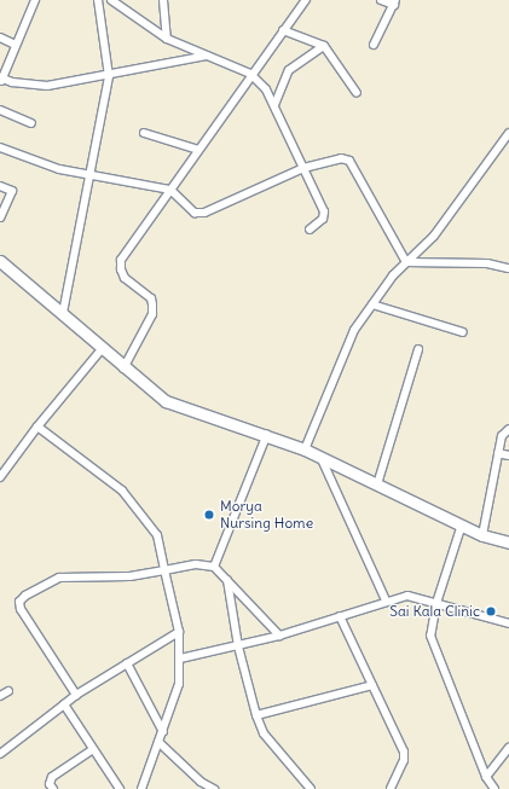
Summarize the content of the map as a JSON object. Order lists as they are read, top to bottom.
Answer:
{
  "places": ["Morya Nursing Home", "Sai Kala Clinic"]
}
